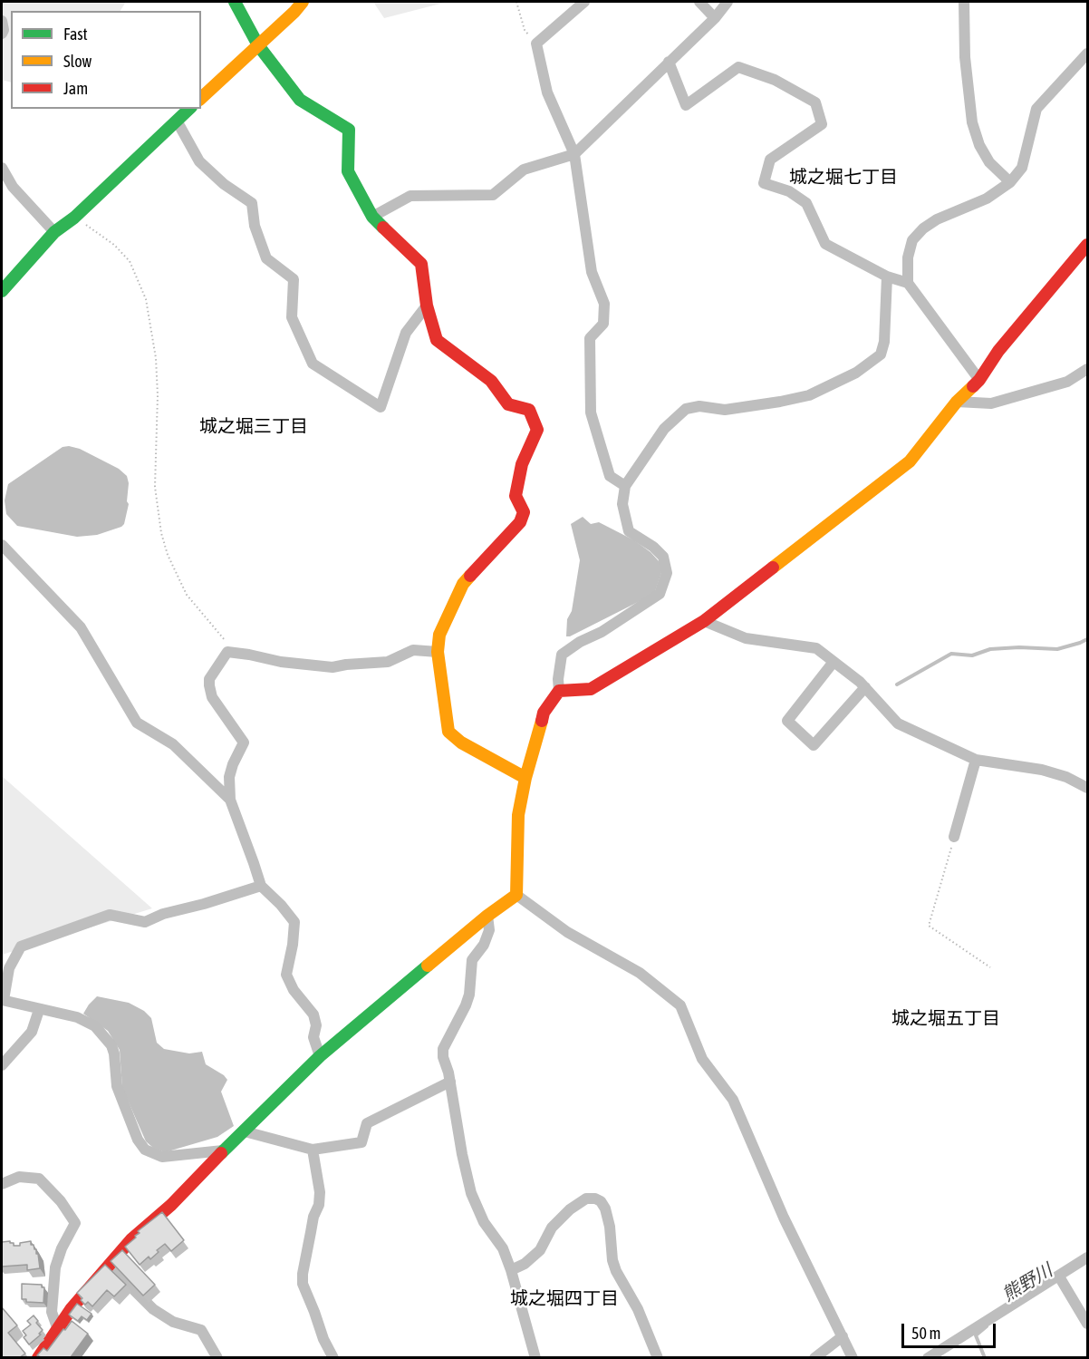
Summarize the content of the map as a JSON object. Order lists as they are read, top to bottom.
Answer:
{
  "districts": [
    "城之堀七丁目",
    "城之堀三丁目",
    "城之堀五丁目",
    "城之堀四丁目"
  ],
  "water": ["熊野川"],
  "legend": ["Fast", "Slow", "Jam"],
  "scale_bar": "50 m"
}
